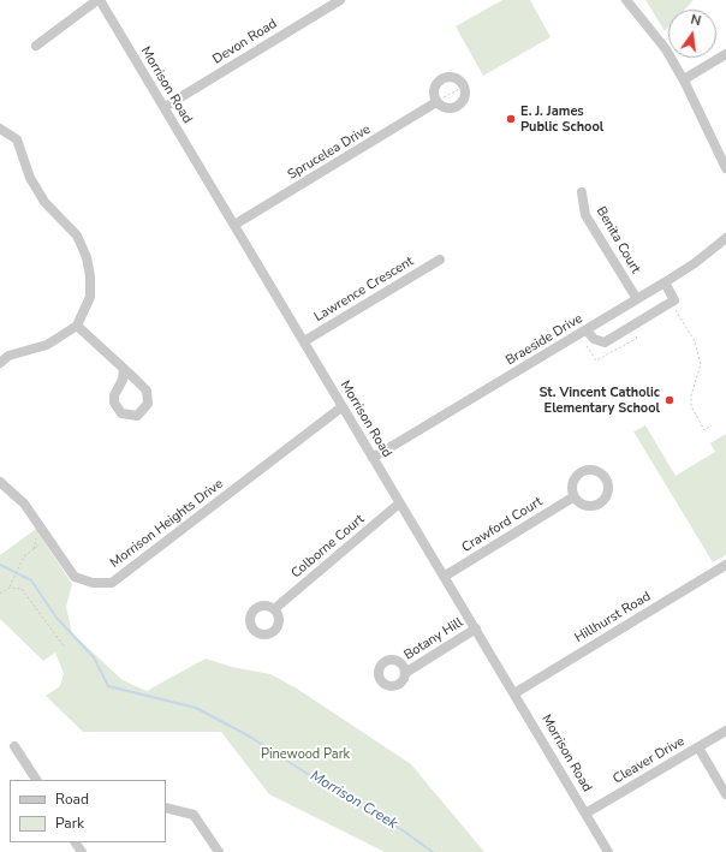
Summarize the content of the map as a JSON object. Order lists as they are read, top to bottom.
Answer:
{
  "streets": {
    "street": [
      "Devon Road",
      "Morrison Road",
      "Sprucelea Drive",
      "Benita Court",
      "Lawrence Crescent",
      "Braeside Drive",
      "Morrison Heights Drive",
      "Crawford Court",
      "Colborne Court",
      "Hillhurst Road",
      "Botany Hill",
      "Cleaver Drive"
    ]
  },
  "crossings": [
    ["Devon Road", "Morrison Road"],
    ["Morrison Road", "Sprucelea Drive"],
    ["Morrison Road", "Lawrence Crescent"],
    ["Morrison Road", "Braeside Drive"],
    ["Morrison Road", "Morrison Heights Drive"],
    ["Morrison Road", "Crawford Court"],
    ["Morrison Road", "Colborne Court"],
    ["Morrison Road", "Hillhurst Road"],
    ["Morrison Road", "Botany Hill"],
    ["Morrison Road", "Cleaver Drive"],
    ["Benita Court", "Braeside Drive"]
  ],
  "water": ["Morrison Creek"],
  "parks": ["Pinewood Park"],
  "places": ["E. J. James Public School", "St. Vincent Catholic Elementary School"],
  "legend": ["Road", "Park"],
  "north": "top"
}
